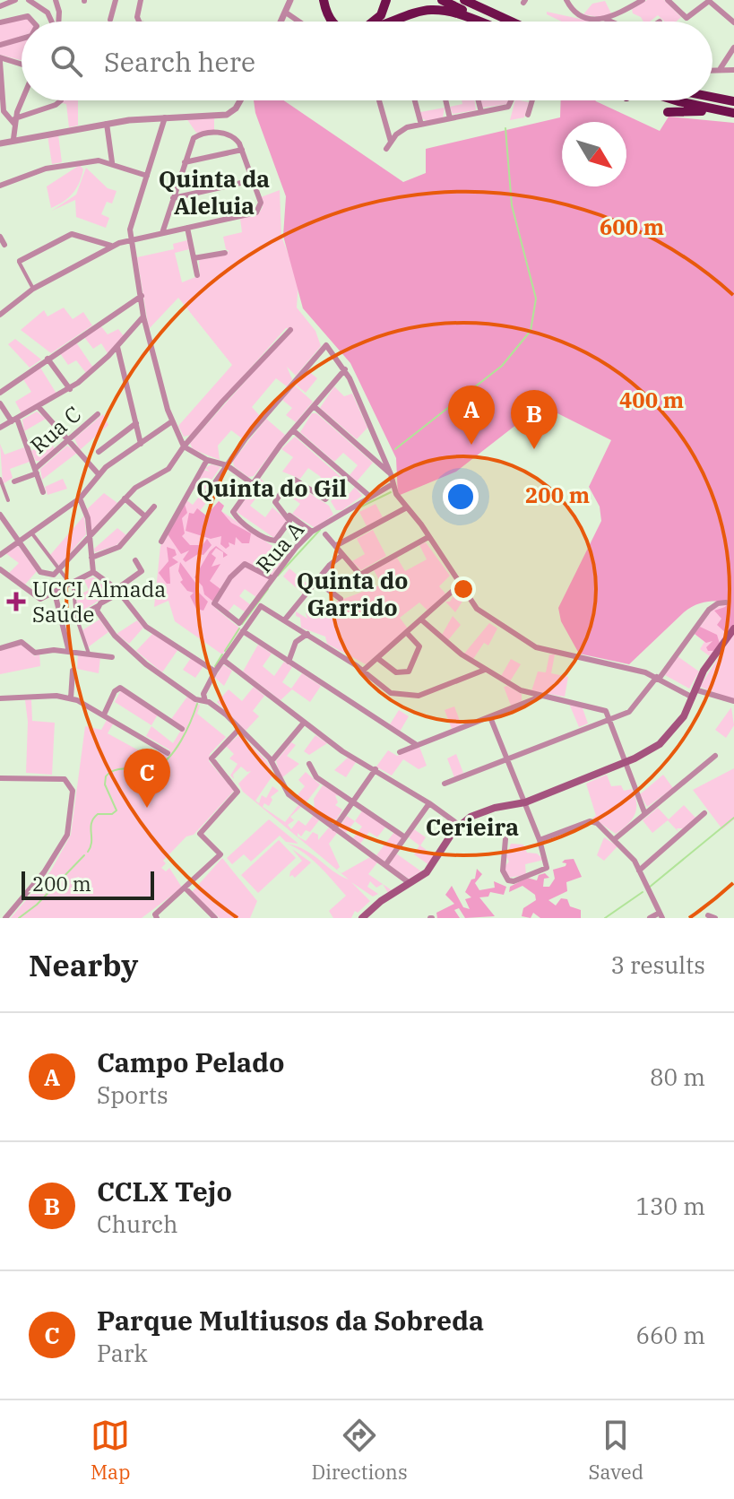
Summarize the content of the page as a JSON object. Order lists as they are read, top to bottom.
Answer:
{
  "streets": {
    "street": ["Rua C", "Rua A"]
  },
  "districts": [
    "Quinta da Aleluia",
    "Quinta do Gil",
    "Quinta do Garrido",
    "Cerieira"
  ],
  "places": {
    "health": ["UCCI Almada Saúde"]
  },
  "scale_bar": "200 m",
  "north": "bottom right",
  "page": {
    "search": "Search here",
    "pins": ["A", "B", "C"],
    "scale": "200 m",
    "heading": ["Nearby", "3 results"],
    "list": [
      {
        "mark": "A",
        "name": "Campo Pelado",
        "note": "Sports",
        "value": "80 m"
      },
      {
        "mark": "B",
        "name": "CCLX Tejo",
        "note": "Church",
        "value": "130 m"
      },
      {
        "mark": "C",
        "name": "Parque Multiusos da Sobreda",
        "note": "Park",
        "value": "660 m"
      }
    ],
    "nav": ["Map", "Directions", "Saved"]
  },
  "rings": ["600 m", "400 m", "200 m"]
}
